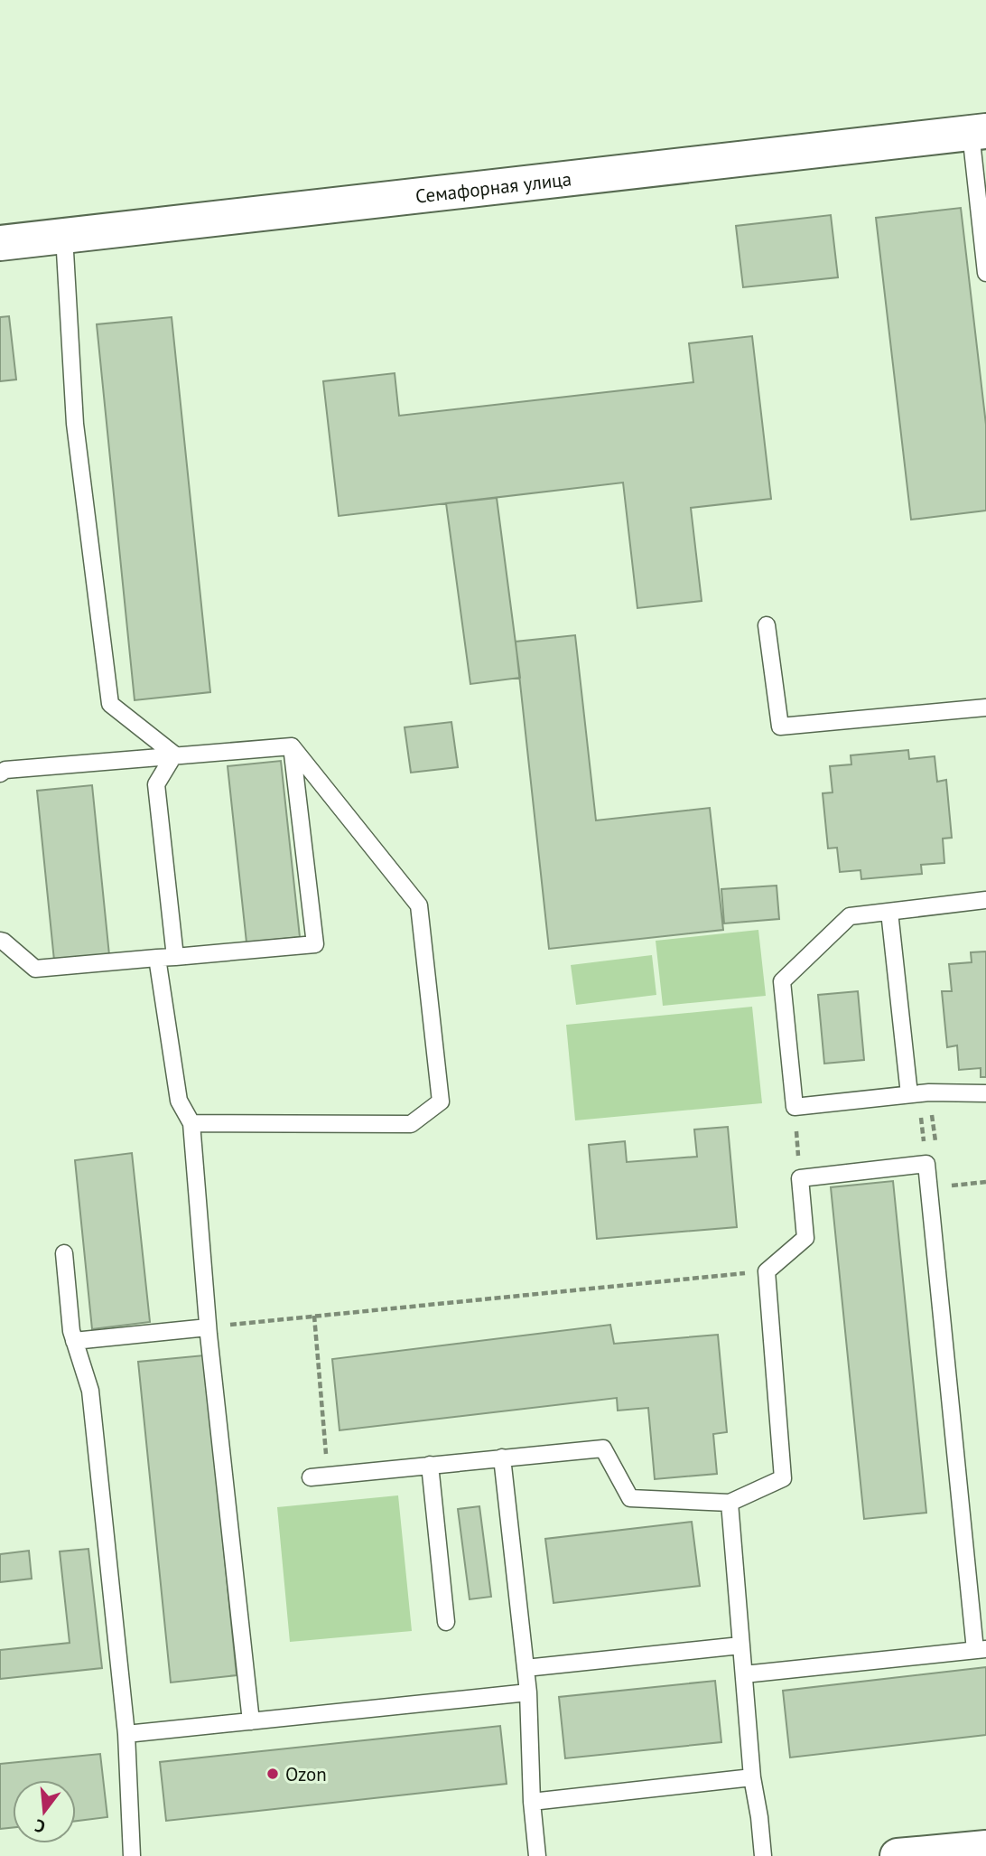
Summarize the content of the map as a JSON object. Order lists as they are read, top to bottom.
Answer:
{
  "streets": {
    "main road": ["Семафорная улица"]
  },
  "places": ["Ozon"],
  "north": "bottom"
}
